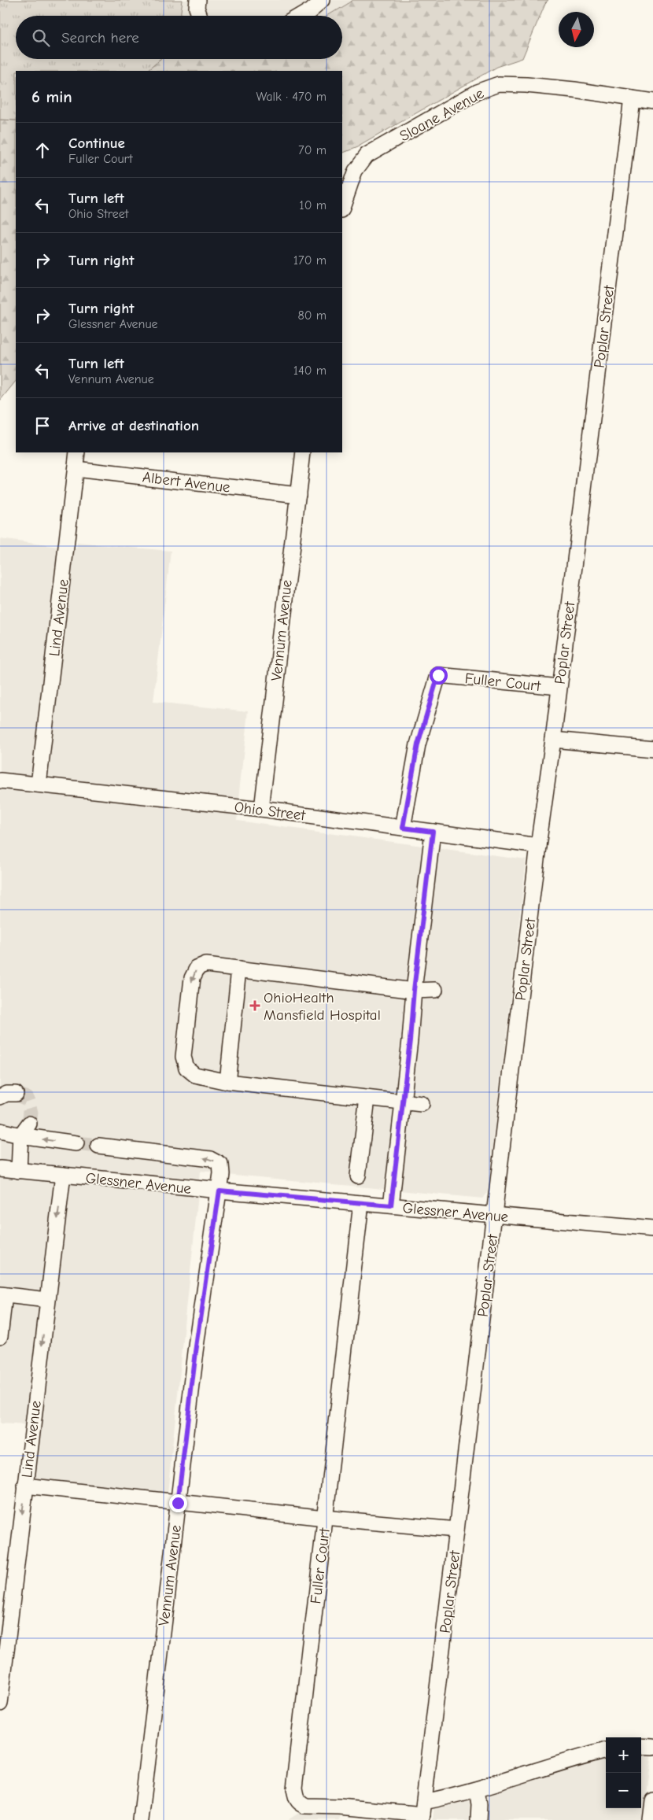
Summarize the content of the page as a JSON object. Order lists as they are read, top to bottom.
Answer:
{
  "streets": {
    "street": [
      "Sloane Avenue",
      "Poplar Street",
      "Albert Avenue",
      "Lind Avenue",
      "Vennum Avenue",
      "Fuller Court",
      "Ohio Street",
      "Glessner Avenue"
    ]
  },
  "crossings": [
    ["Sloane Avenue", "Poplar Street"],
    ["Poplar Street", "Fuller Court"],
    ["Poplar Street", "Ohio Street"],
    ["Poplar Street", "Glessner Avenue"],
    ["Albert Avenue", "Lind Avenue"],
    ["Albert Avenue", "Vennum Avenue"],
    ["Lind Avenue", "Ohio Street"],
    ["Lind Avenue", "Glessner Avenue"],
    ["Vennum Avenue", "Ohio Street"],
    ["Vennum Avenue", "Glessner Avenue"],
    ["Fuller Court", "Ohio Street"],
    ["Fuller Court", "Glessner Avenue"]
  ],
  "one_way": ["Lind Avenue"],
  "places": {
    "health": ["OhioHealth Mansfield Hospital"]
  },
  "north": "bottom",
  "page": {
    "search": "Search here",
    "heading": ["6 min", "Walk · 470 m"],
    "list": [
      ["Continue", "Fuller Court", "70 m"],
      ["Turn left", "Ohio Street", "10 m"],
      ["Turn right", "170 m"],
      ["Turn right", "Glessner Avenue", "80 m"],
      ["Turn left", "Vennum Avenue", "140 m"],
      "Arrive at destination"
    ],
    "map_buttons": ["+", "−"]
  }
}
